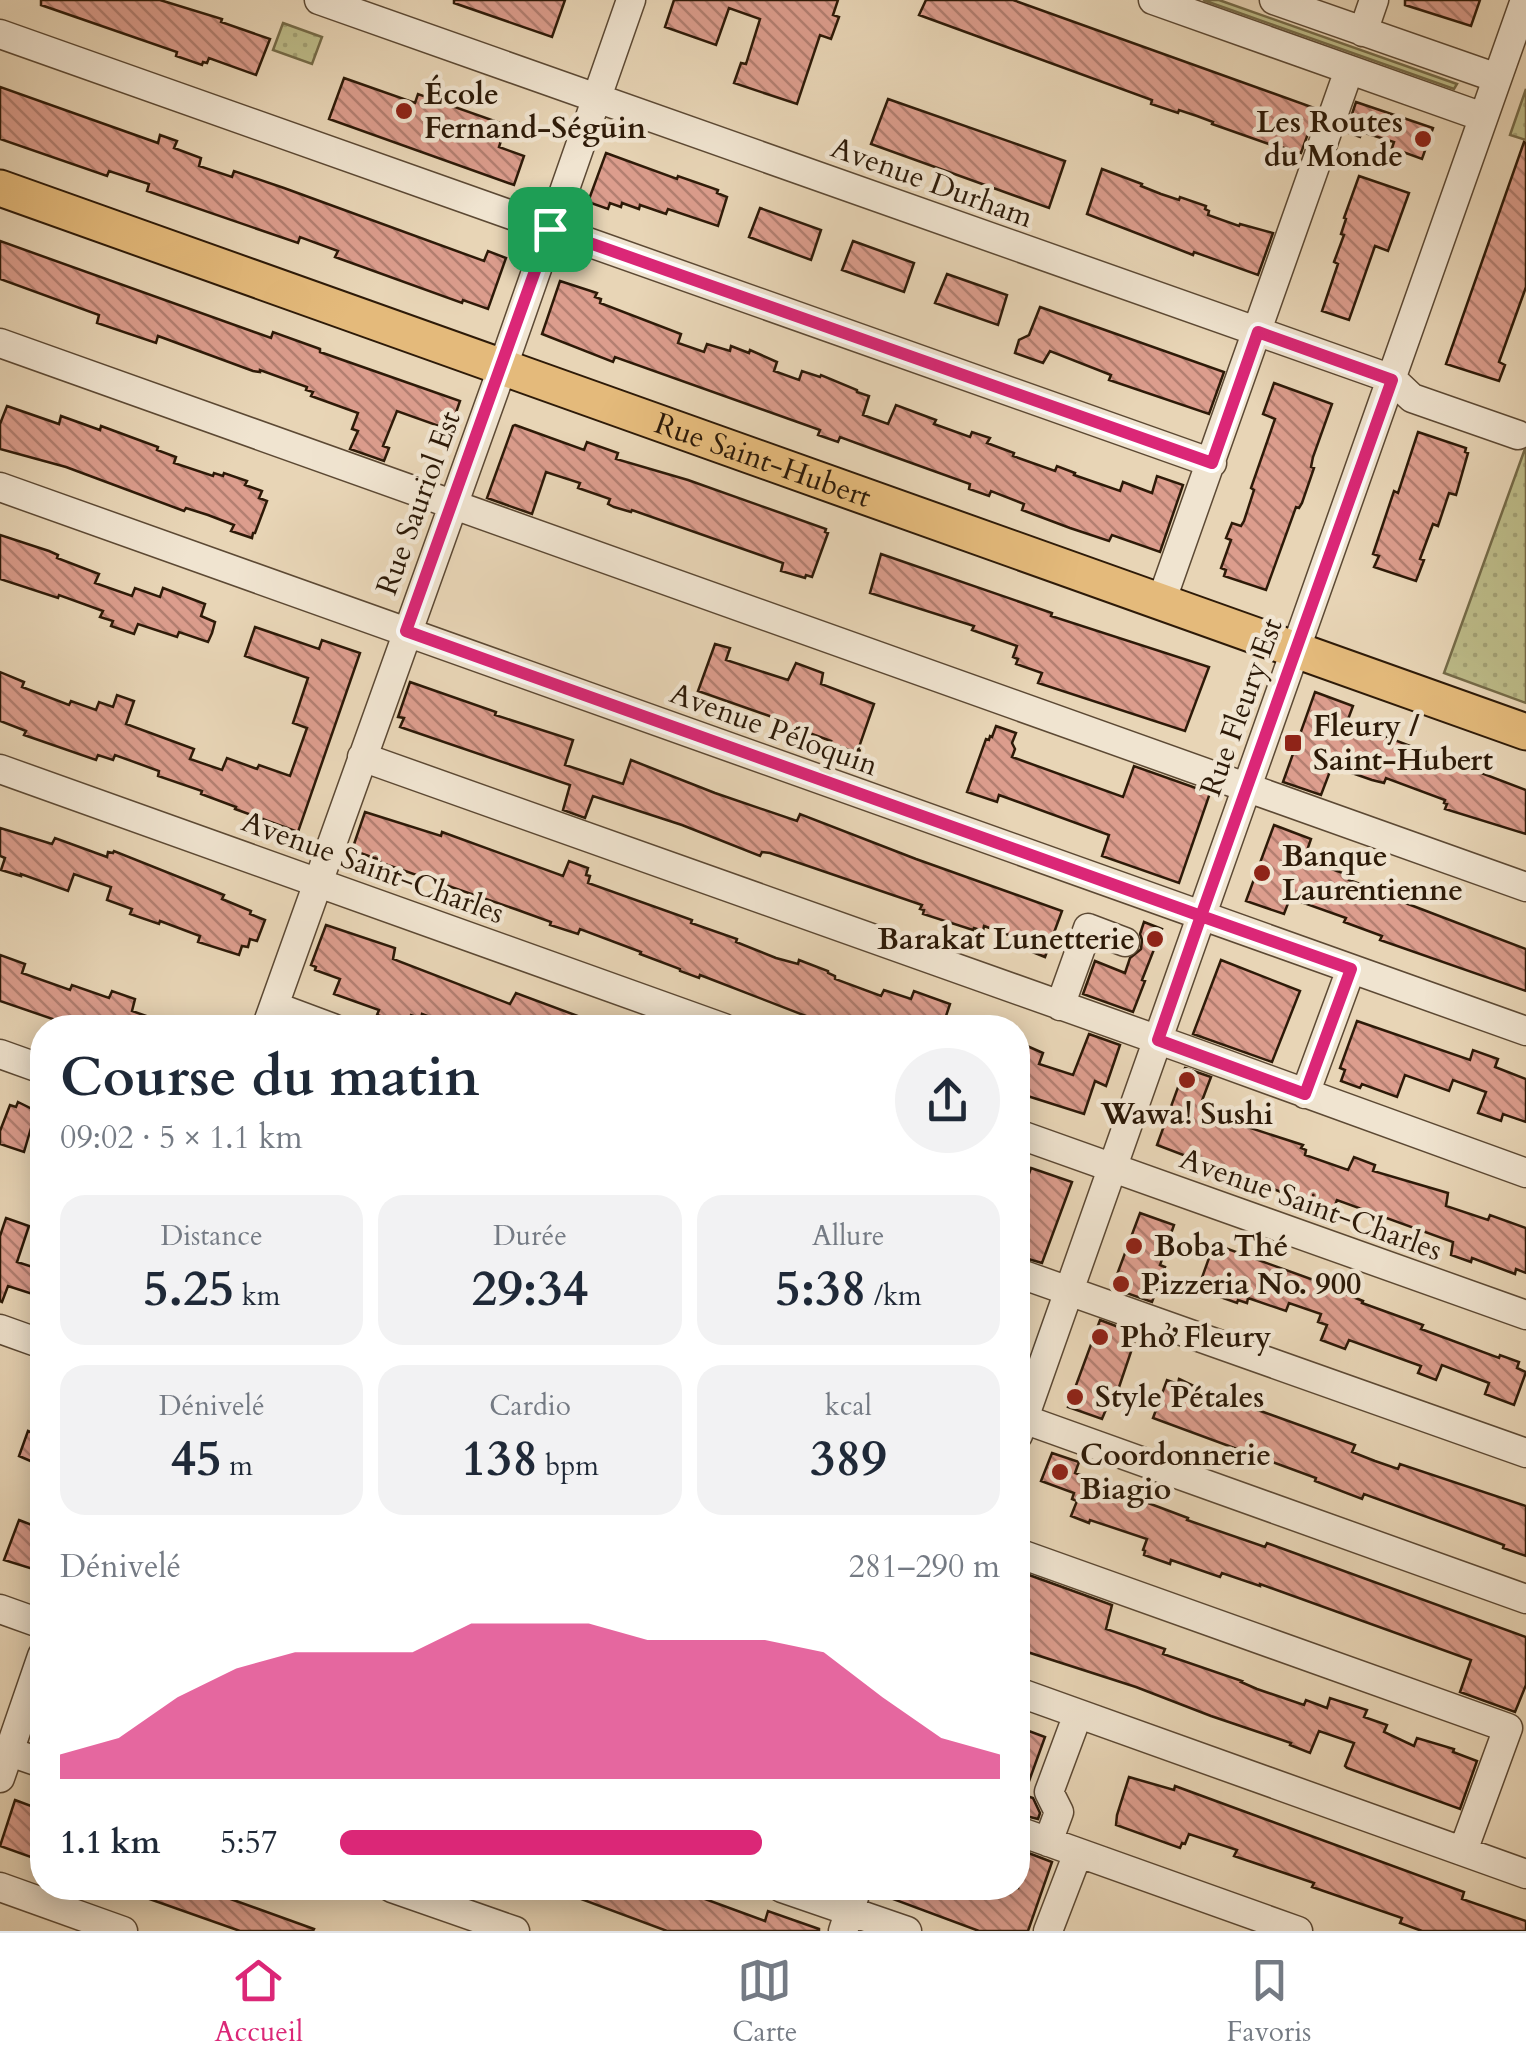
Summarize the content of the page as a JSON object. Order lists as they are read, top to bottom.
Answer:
{
  "streets": {
    "main road": ["Rue Saint-Hubert"],
    "street": [
      "Avenue Durham",
      "Rue Sauriol Est",
      "Rue Fleury Est",
      "Avenue Péloquin",
      "Avenue Saint-Charles"
    ]
  },
  "crossings": [
    ["Avenue Durham", "Rue Sauriol Est"],
    ["Avenue Durham", "Rue Fleury Est"],
    ["Rue Saint-Hubert", "Rue Sauriol Est"],
    ["Rue Saint-Hubert", "Rue Fleury Est"],
    ["Rue Sauriol Est", "Avenue Péloquin"],
    ["Rue Sauriol Est", "Avenue Saint-Charles"],
    ["Rue Fleury Est", "Avenue Péloquin"],
    ["Rue Fleury Est", "Avenue Saint-Charles"]
  ],
  "places": {
    "other": [
      "École Fernand-Séguin",
      "Les Routes du Monde",
      "Banque Laurentienne",
      "Barakat Lunetterie",
      "Wawa! Sushi",
      "Boba Thé",
      "Pizzeria No. 900",
      "Phở Fleury",
      "Style Pétales",
      "Coordonnerie Biagio"
    ],
    "transit": ["Fleury / Saint-Hubert"]
  },
  "page": {
    "heading": ["Course du matin", "09:02 · 5 × 1.1 km"],
    "stats": [
      ["Distance", "5.25 km"],
      ["Durée", "29:34"],
      ["Allure", "5:38 /km"],
      ["Dénivelé", "45 m"],
      ["Cardio", "138 bpm"],
      ["kcal", "389"]
    ],
    "chart": ["Dénivelé", "281–290 m"],
    "list": [
      {
        "name": "1.1 km",
        "note": "5:57"
      }
    ],
    "tabs": ["Accueil", "Carte", "Favoris"]
  }
}
